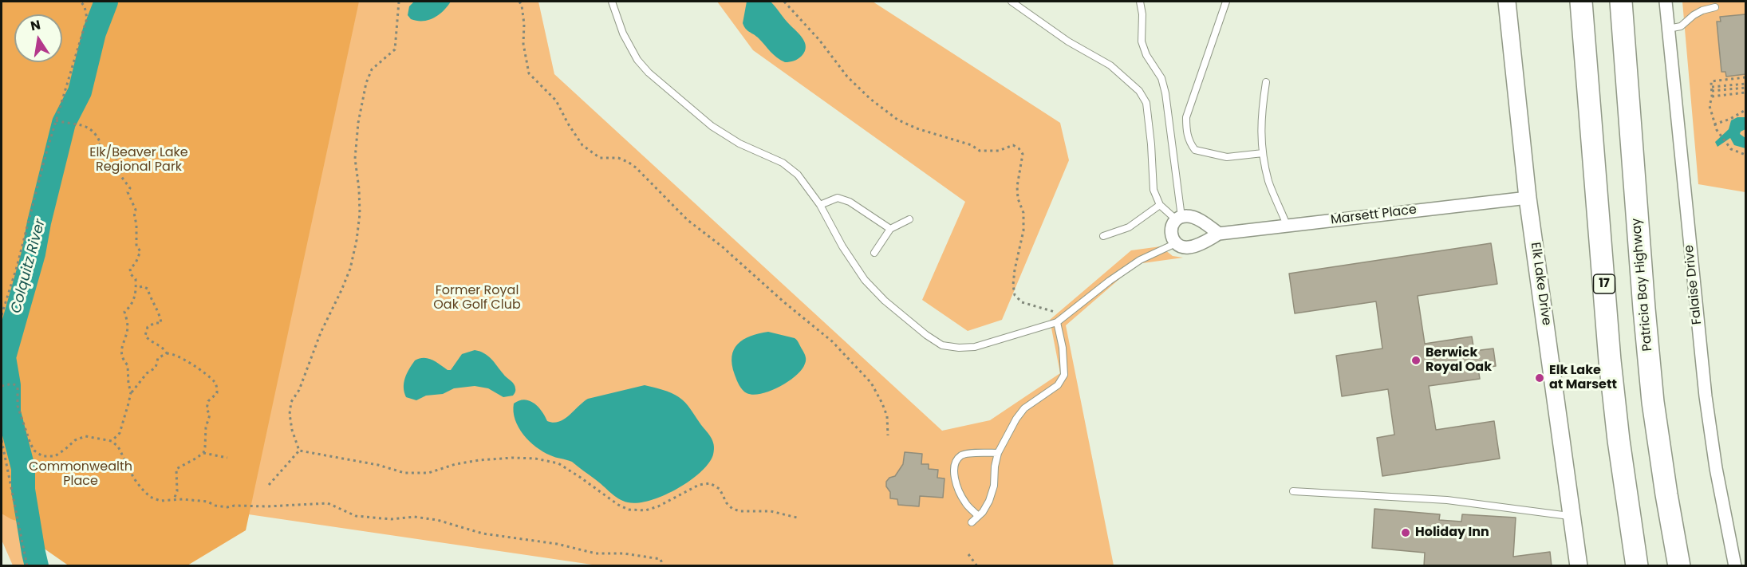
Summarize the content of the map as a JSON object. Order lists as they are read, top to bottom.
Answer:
{
  "streets": {
    "highway": ["17", "Patricia Bay Highway"],
    "street": ["Marsett Place", "Elk Lake Drive", "Falaise Drive"]
  },
  "crossings": [
    ["Marsett Place", "Elk Lake Drive"]
  ],
  "water": ["Colquitz River"],
  "parks": ["Elk/Beaver Lake Regional Park", "Former Royal Oak Golf Club", "Commonwealth Place"],
  "places": ["Berwick Royal Oak", "Elk Lake at Marsett", "Holiday Inn"],
  "north": "top"
}
